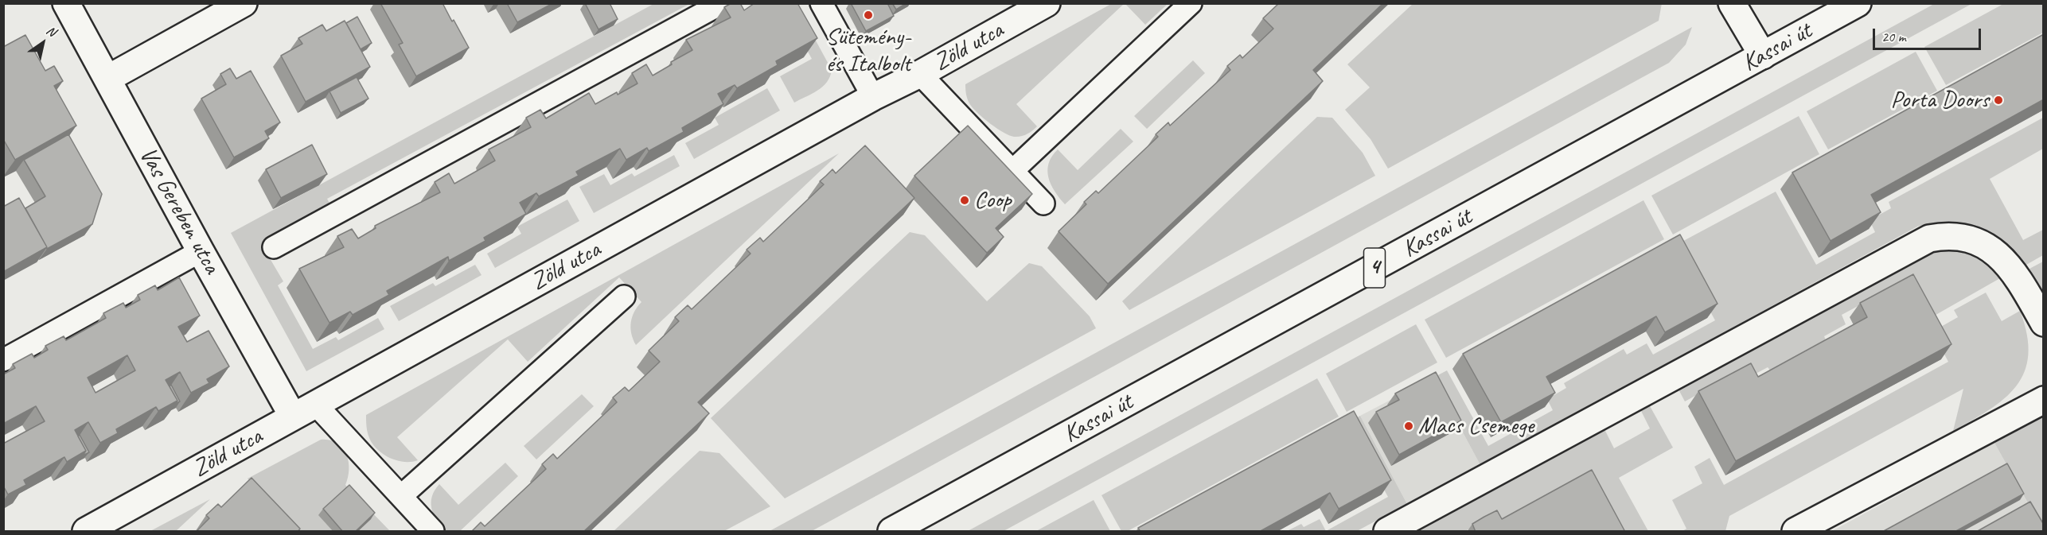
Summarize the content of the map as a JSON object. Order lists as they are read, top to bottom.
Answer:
{
  "streets": {
    "street": [
      "Zöld utca",
      "Kassai út",
      "Vas Gereben utca",
      "4"
    ]
  },
  "crossings": [
    ["Zöld utca", "Vas Gereben utca"]
  ],
  "places": [
    "Sütemény- és Italbolt",
    "Porta Doors",
    "Coop",
    "Macs Csemege"
  ],
  "scale_bar": "20 m",
  "north": "top right"
}
